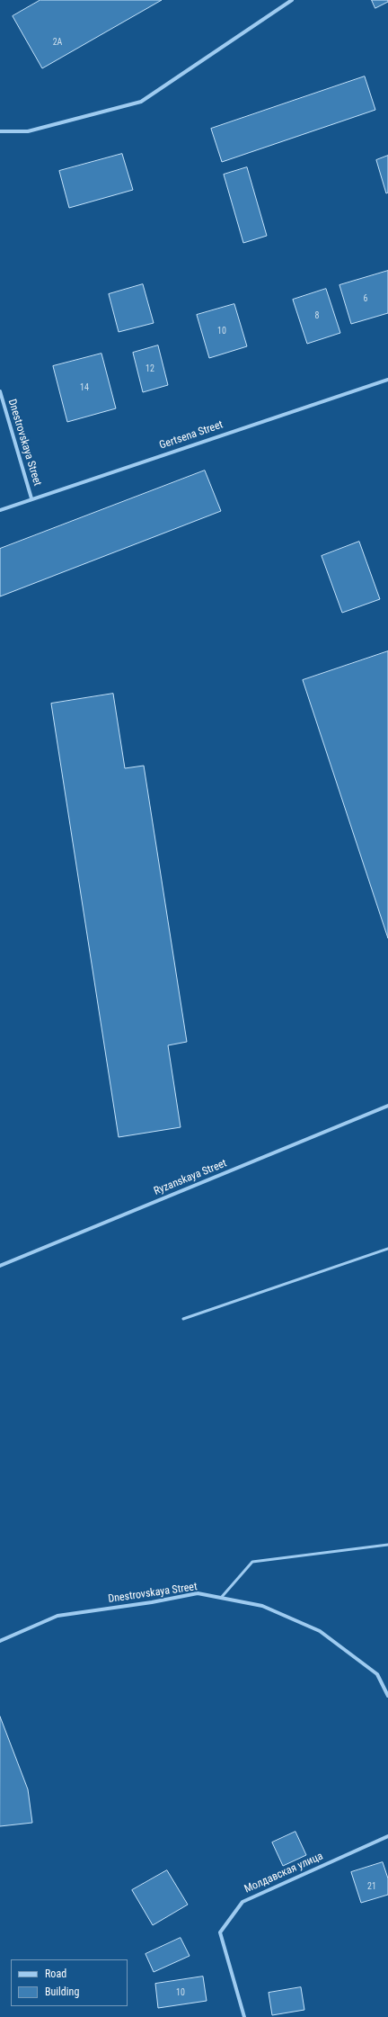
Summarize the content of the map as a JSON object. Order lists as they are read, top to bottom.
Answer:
{
  "streets": {
    "street": [
      "Gertsena Street",
      "Dnestrovskaya Street",
      "Ryzanskaya Street",
      "Молдавская улица"
    ]
  },
  "crossings": [
    ["Gertsena Street", "Dnestrovskaya Street"]
  ],
  "house_numbers": [
    "2А",
    "6",
    "8",
    "10",
    "12",
    "14",
    "21",
    "10"
  ],
  "legend": ["Road", "Building"]
}
